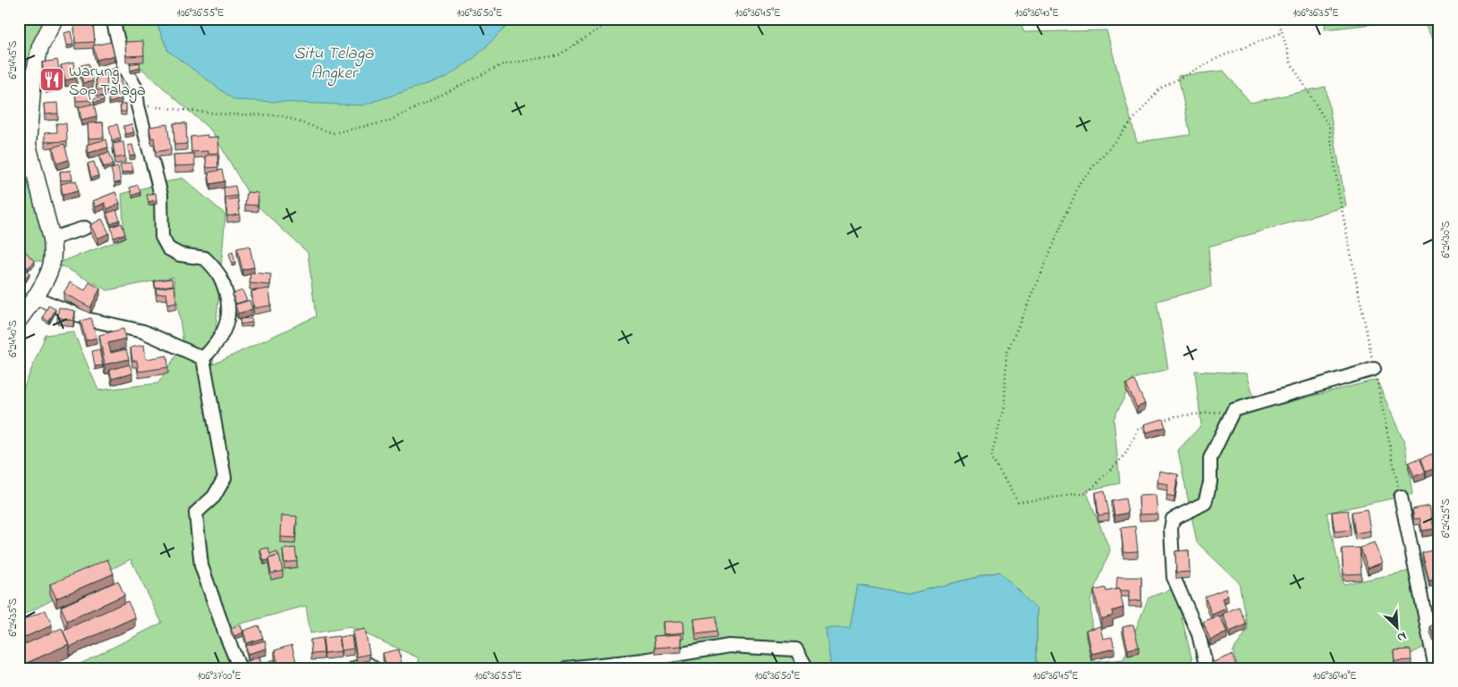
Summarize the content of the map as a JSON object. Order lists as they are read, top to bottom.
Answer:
{
  "water": ["Situ Telaga Angker"],
  "places": {
    "restaurant": ["Warung Sop Talaga"]
  },
  "north": "bottom right",
  "coordinates": [
    "106°36'55\"E",
    "106°36'50\"E",
    "106°36'45\"E",
    "106°36'40\"E",
    "106°36'35\"E",
    "6°24'45\"S",
    "6°24'30\"S",
    "6°24'40\"S",
    "6°24'25\"S",
    "6°24'35\"S",
    "106°37'00\"E"
  ]
}
